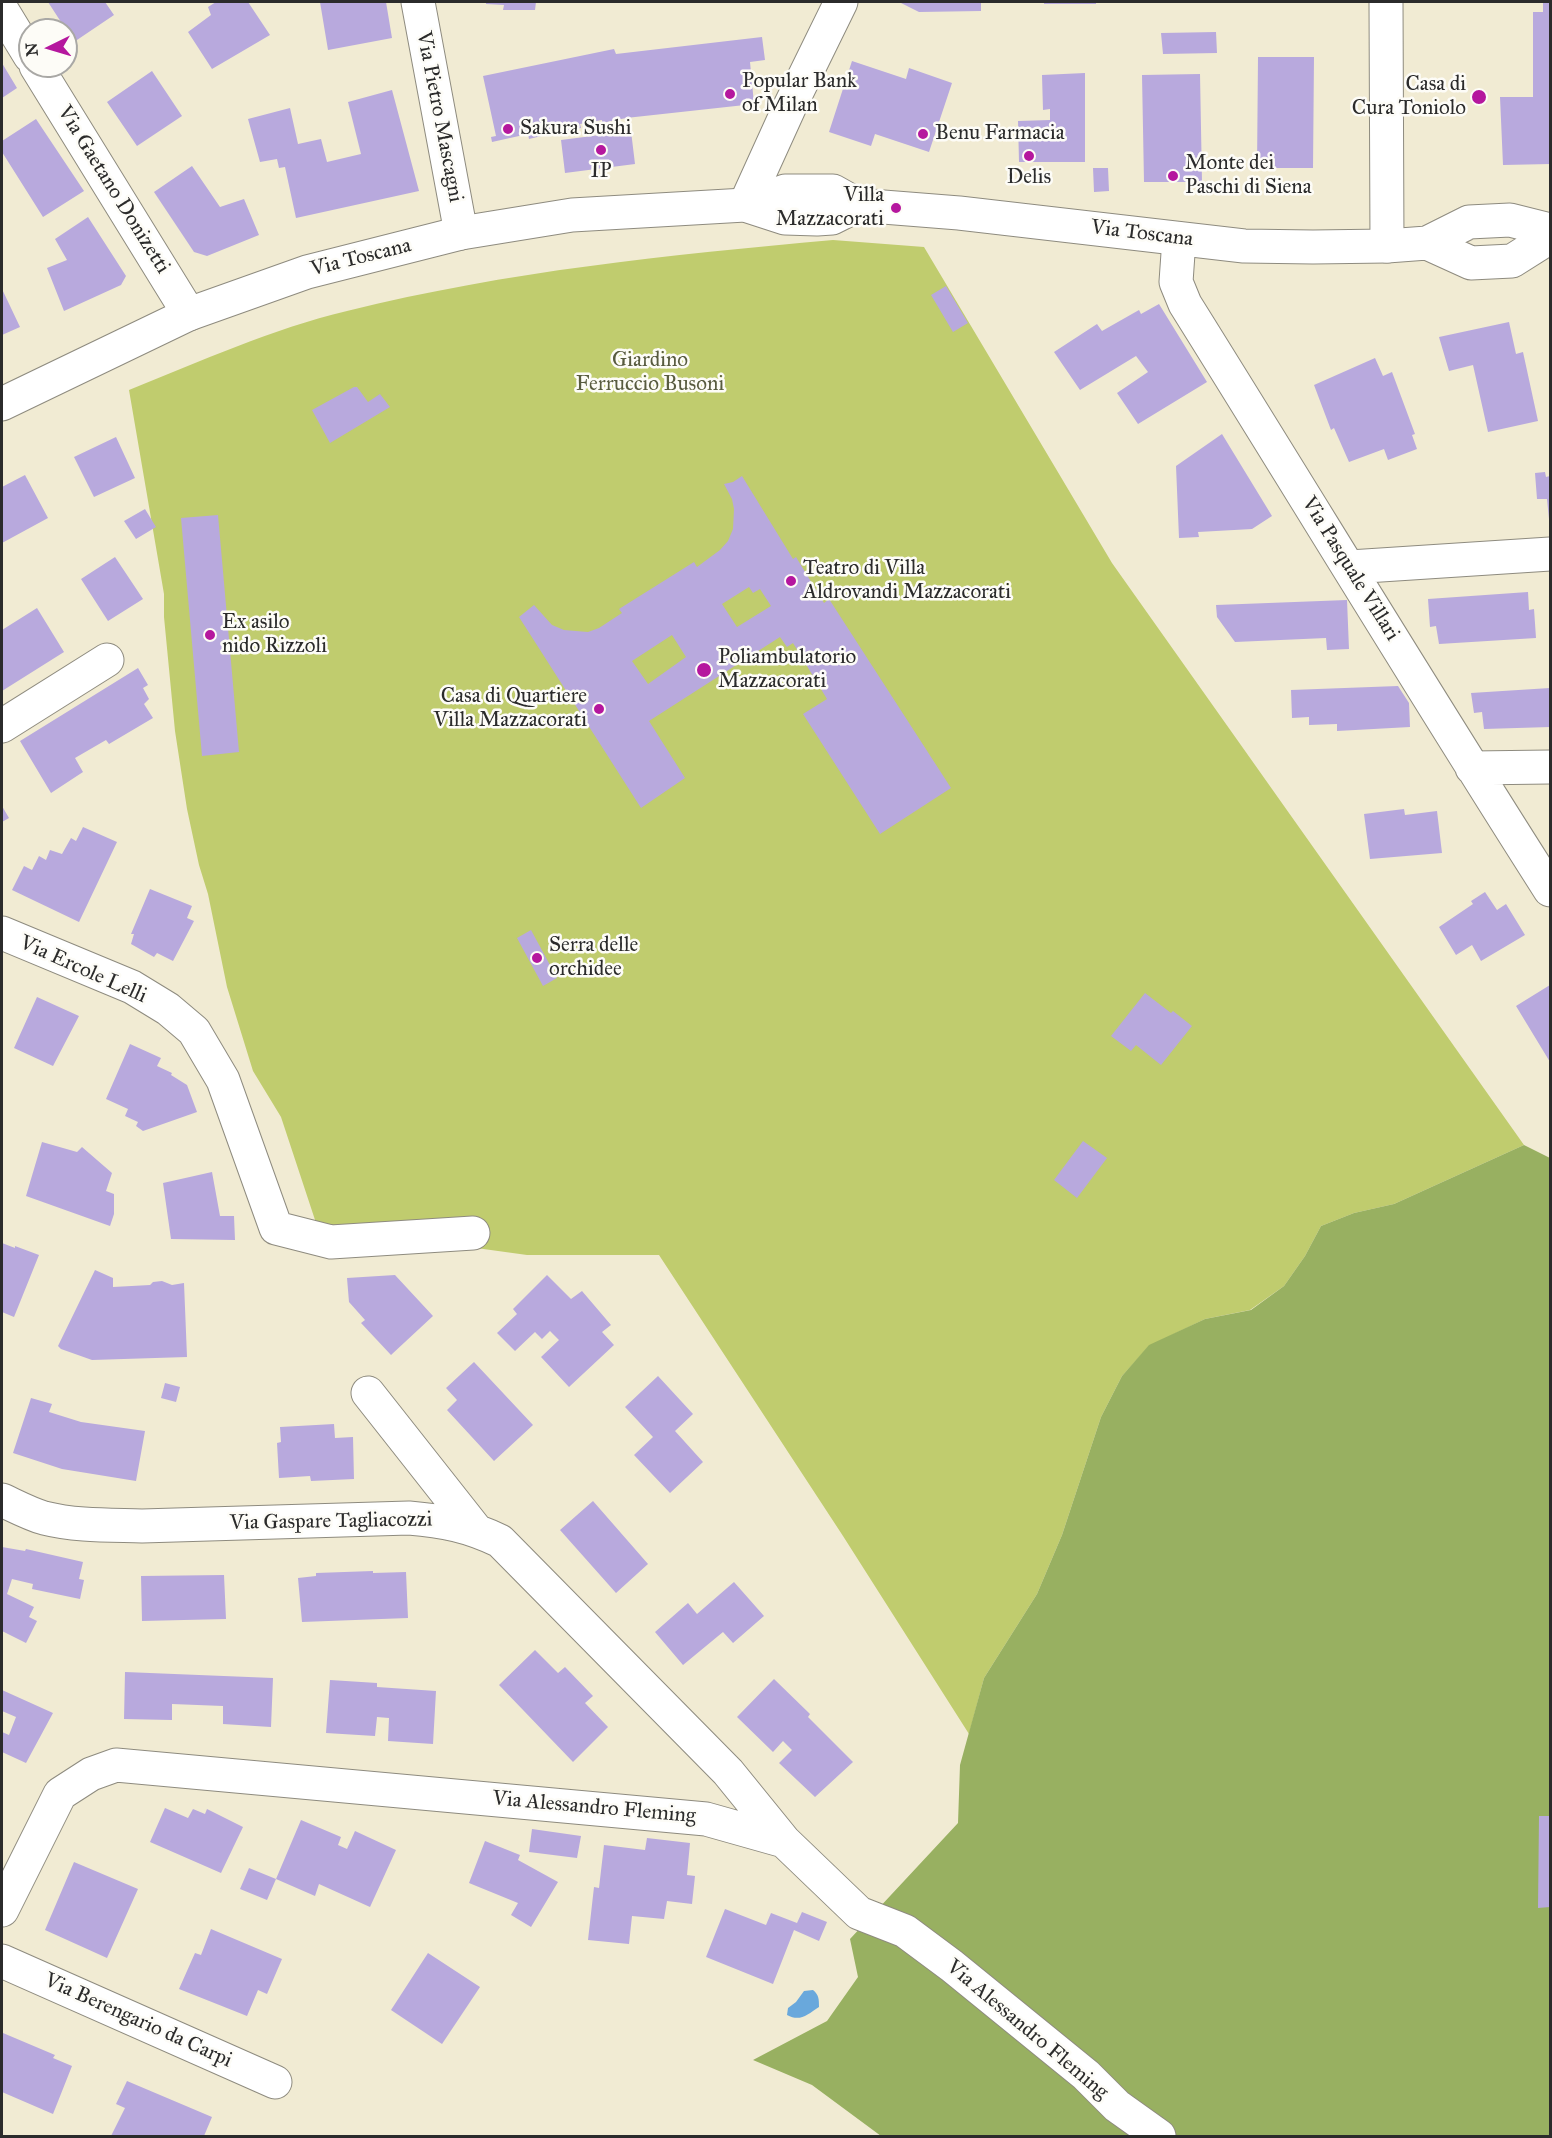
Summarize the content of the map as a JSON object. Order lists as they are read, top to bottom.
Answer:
{
  "streets": {
    "street": [
      "Via Pietro Mascagni",
      "Via Gaetano Donizetti",
      "Via Toscana",
      "Via Pasquale Villari",
      "Via Ercole Lelli",
      "Via Gaspare Tagliacozzi",
      "Via Alessandro Fleming",
      "Via Berengario da Carpi"
    ]
  },
  "crossings": [
    ["Via Pietro Mascagni", "Via Toscana"],
    ["Via Gaetano Donizetti", "Via Toscana"],
    ["Via Toscana", "Via Pasquale Villari"],
    ["Via Gaspare Tagliacozzi", "Via Alessandro Fleming"]
  ],
  "parks": ["Giardino Ferruccio Busoni"],
  "places": [
    "Popular Bank of Milan",
    "Casa di Cura Toniolo",
    "Sakura Sushi",
    "Benu Farmacia",
    "IP",
    "Delis",
    "Monte dei Paschi di Siena",
    "Villa Mazzacorati",
    "Teatro di Villa Aldrovandi Mazzacorati",
    "Ex asilo nido Rizzoli",
    "Poliambulatorio Mazzacorati",
    "Casa di Quartiere Villa Mazzacorati",
    "Serra delle orchidee"
  ],
  "north": "left"
}
